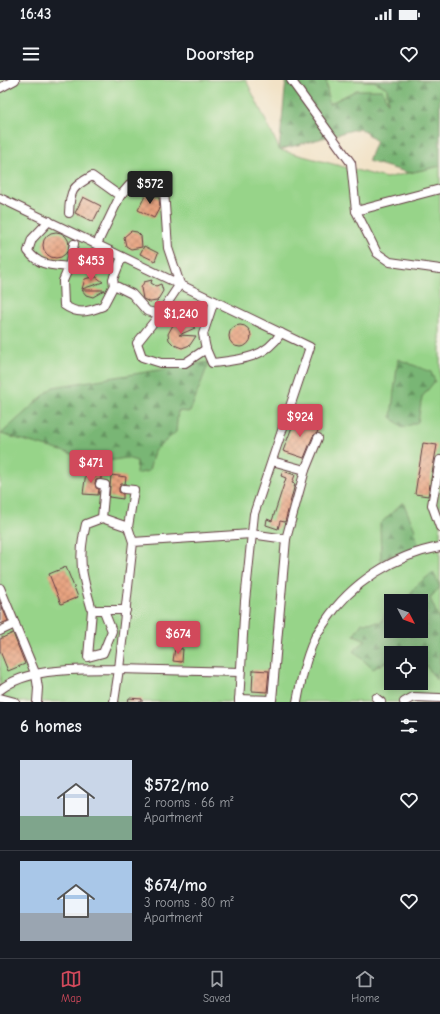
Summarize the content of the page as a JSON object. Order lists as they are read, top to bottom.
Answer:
{
  "north": "bottom right",
  "page": {
    "status": "16:43",
    "header": "Doorstep",
    "price": [
      "$572",
      "$453",
      "$1,240",
      "$924",
      "$471",
      "$674"
    ],
    "heading": "6 homes",
    "list": [
      {
        "name": "$572/mo",
        "note": "2 rooms · 66 m² · Apartment"
      },
      {
        "name": "$674/mo",
        "note": "3 rooms · 80 m² · Apartment"
      }
    ],
    "tabs": ["Map", "Saved", "Home"]
  }
}
